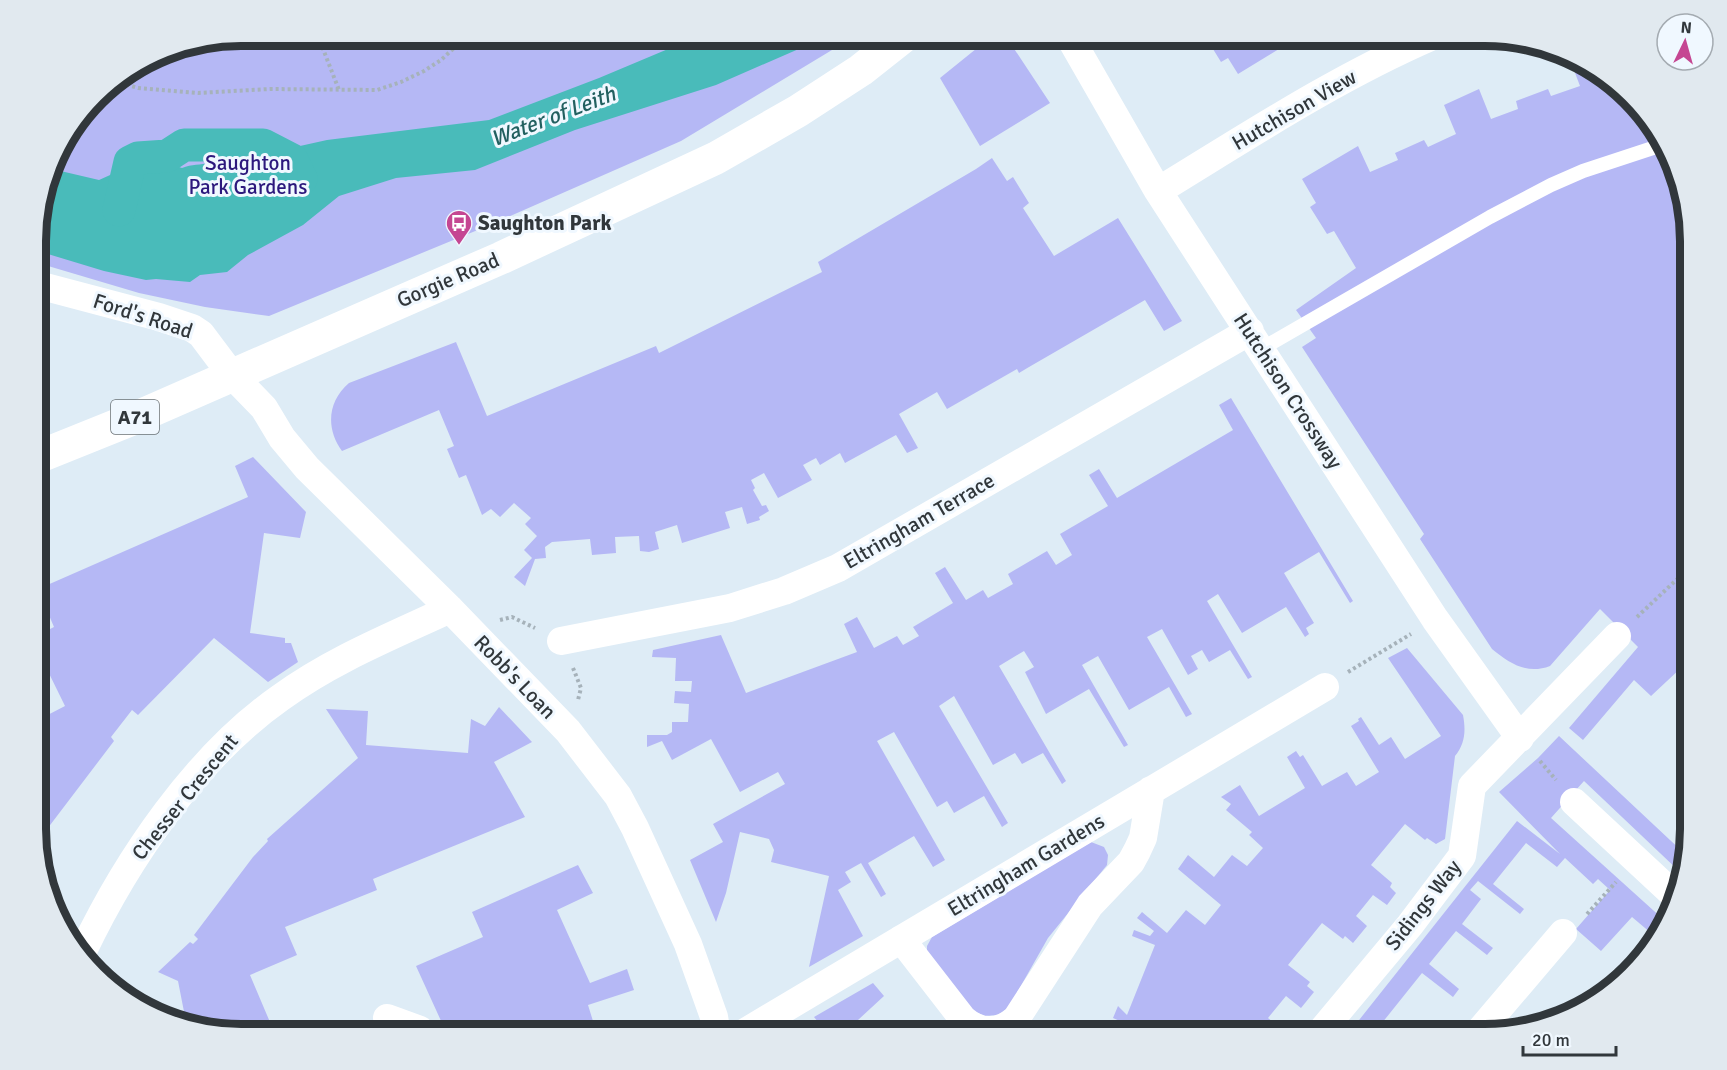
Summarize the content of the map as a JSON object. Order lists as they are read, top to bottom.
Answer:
{
  "streets": {
    "main road": ["Gorgie Road", "A71"],
    "street": [
      "Hutchison View",
      "Ford's Road",
      "Hutchison Crossway",
      "Eltringham Terrace",
      "Robb's Loan",
      "Chesser Crescent",
      "Eltringham Gardens",
      "Sidings Way"
    ]
  },
  "crossings": [
    ["Hutchison View", "Hutchison Crossway"],
    ["Gorgie Road", "Ford's Road"],
    ["Gorgie Road", "Robb's Loan"],
    ["Ford's Road", "Robb's Loan"],
    ["Hutchison Crossway", "Eltringham Terrace"],
    ["Hutchison Crossway", "Sidings Way"],
    ["Robb's Loan", "Chesser Crescent"]
  ],
  "water": ["Water of Leith"],
  "parks": ["Saughton Park Gardens"],
  "places": {
    "bus stop": ["Saughton Park"]
  },
  "scale_bar": "20 m",
  "north": "top"
}
